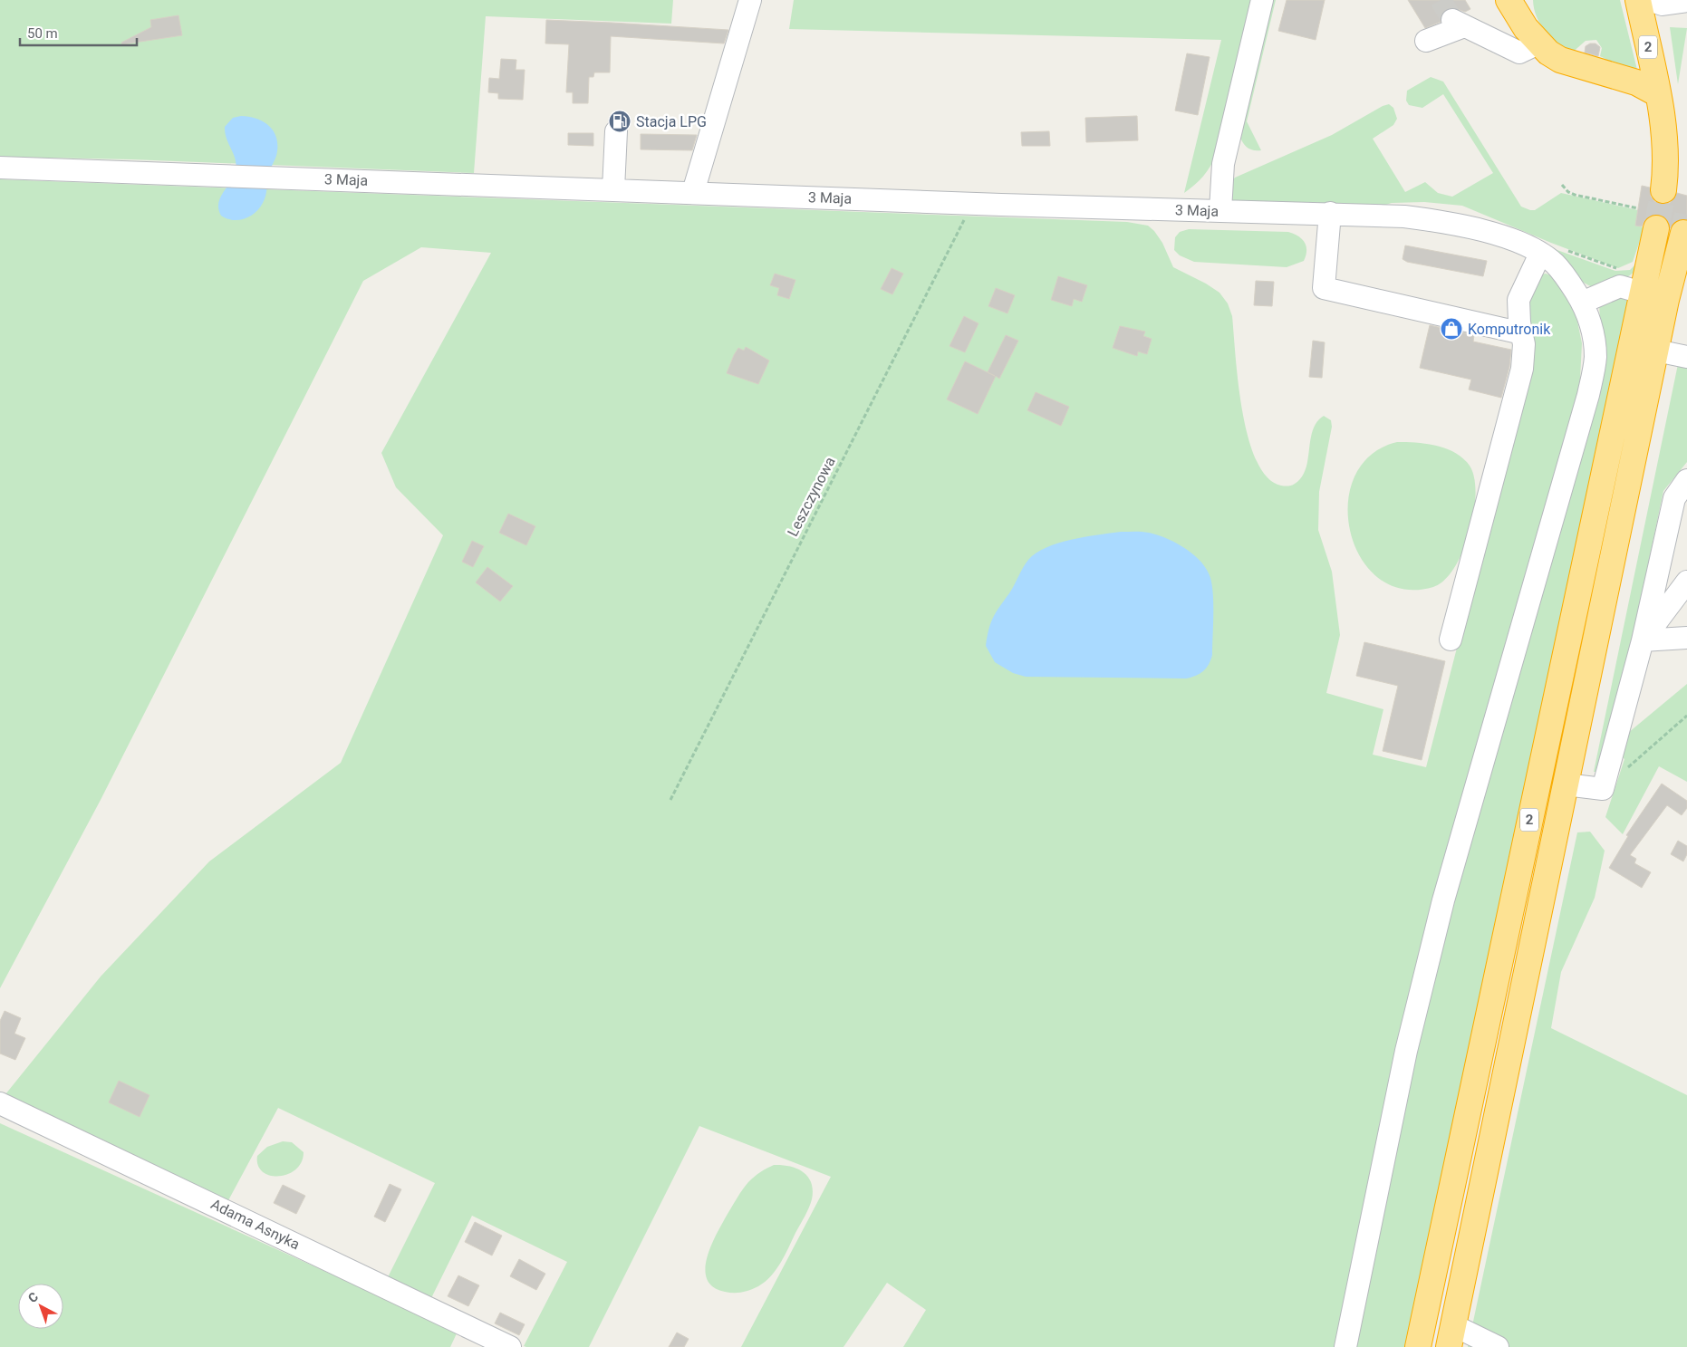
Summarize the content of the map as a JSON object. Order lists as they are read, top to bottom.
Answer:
{
  "streets": {
    "highway": ["2"],
    "street": ["3 Maja", "Adama Asnyka"],
    "path": ["Leszczynowa"]
  },
  "crossings": [
    ["3 Maja", "Leszczynowa"]
  ],
  "places": {
    "fuel station": ["Stacja LPG"],
    "shop": ["Komputronik"]
  },
  "scale_bar": "50 m",
  "north": "top left"
}
